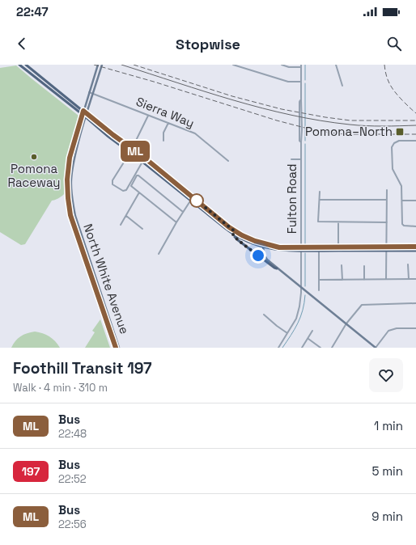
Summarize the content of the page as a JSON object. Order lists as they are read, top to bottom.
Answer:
{
  "streets": {
    "main road": ["North White Avenue"],
    "street": ["Sierra Way", "Fulton Road"]
  },
  "crossings": [
    ["Sierra Way", "North White Avenue"]
  ],
  "places": {
    "transit": ["Pomona–North"],
    "other": ["Pomona Raceway"]
  },
  "lines": ["bus line ML"],
  "page": {
    "status": "22:47",
    "header": "Stopwise",
    "on_map": "ML",
    "heading": ["Foothill Transit 197", "Walk · 4 min · 310 m"],
    "list": [
      {
        "mark": "ML",
        "name": "Bus",
        "note": "22:48",
        "value": "1 min"
      },
      {
        "mark": "197",
        "name": "Bus",
        "note": "22:52",
        "value": "5 min"
      },
      {
        "mark": "ML",
        "name": "Bus",
        "note": "22:56",
        "value": "9 min"
      }
    ]
  }
}
